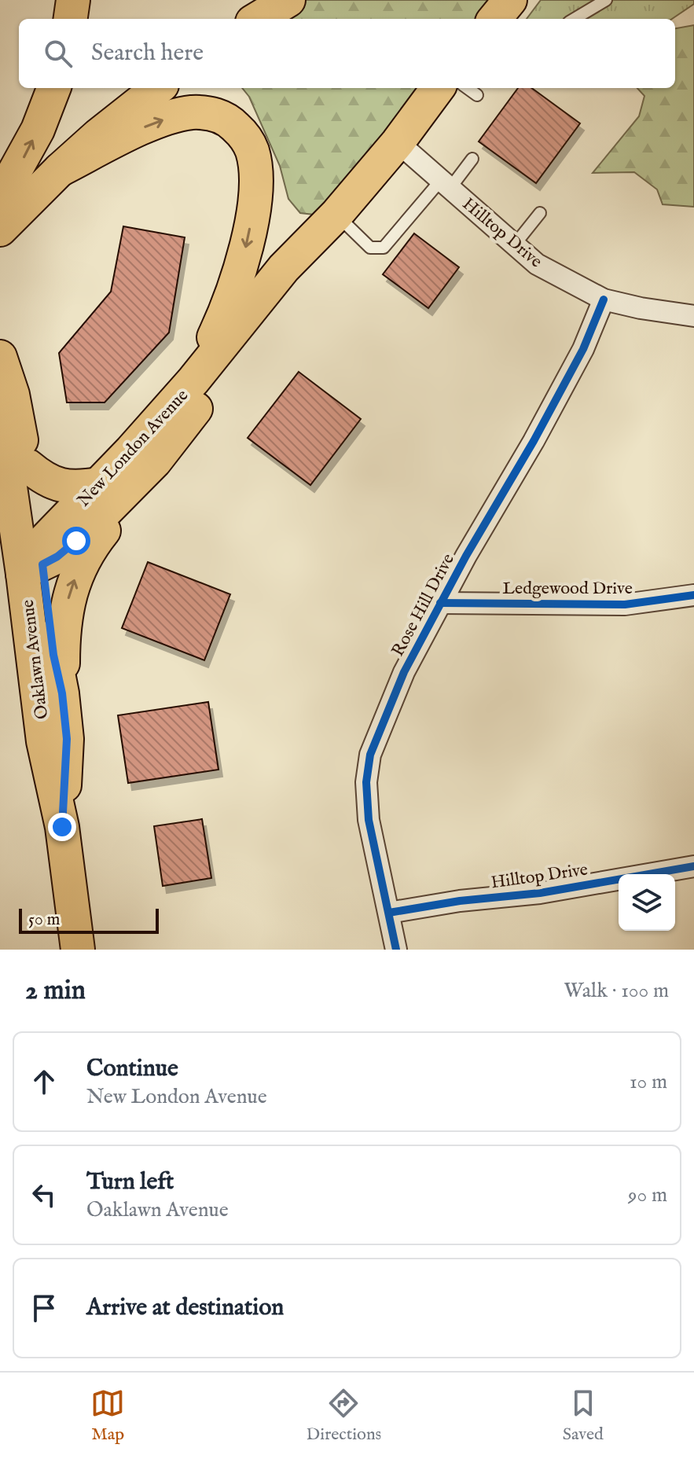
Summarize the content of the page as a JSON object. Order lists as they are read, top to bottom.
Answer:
{
  "streets": {
    "main road": ["New London Avenue", "Oaklawn Avenue"],
    "street": ["Hilltop Drive", "Ledgewood Drive", "Rose Hill Drive"]
  },
  "crossings": [
    ["Hilltop Drive", "New London Avenue"],
    ["Hilltop Drive", "Rose Hill Drive"],
    ["New London Avenue", "Oaklawn Avenue"],
    ["Ledgewood Drive", "Rose Hill Drive"]
  ],
  "scale_bar": "50 m",
  "page": {
    "search": "Search here",
    "scale": "50 m",
    "heading": ["2 min", "Walk · 100 m"],
    "list": [
      ["Continue", "New London Avenue", "10 m"],
      ["Turn left", "Oaklawn Avenue", "90 m"],
      "Arrive at destination"
    ],
    "nav": ["Map", "Directions", "Saved"]
  }
}
